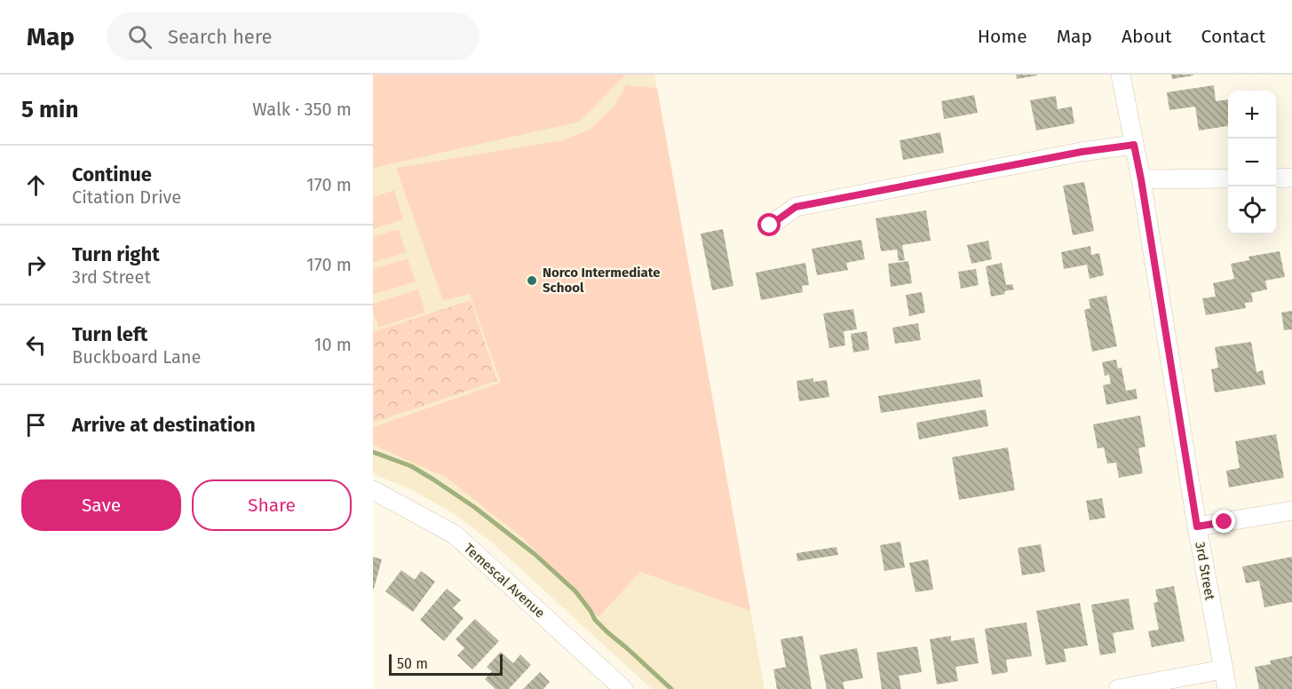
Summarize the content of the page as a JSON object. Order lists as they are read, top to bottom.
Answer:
{
  "streets": {
    "street": ["3rd Street", "Temescal Avenue"]
  },
  "places": ["Norco Intermediate School"],
  "scale_bar": "50 m",
  "page": {
    "header": "Map",
    "search": "Search here",
    "nav": [
      "Home",
      "Map",
      "About",
      "Contact"
    ],
    "heading": ["5 min", "Walk · 350 m"],
    "map_buttons": ["+", "−"],
    "list": [
      ["Continue", "Citation Drive", "170 m"],
      ["Turn right", "3rd Street", "170 m"],
      ["Turn left", "Buckboard Lane", "10 m"],
      "Arrive at destination"
    ],
    "buttons": ["Save", "Share"],
    "scale": "50 m"
  }
}
